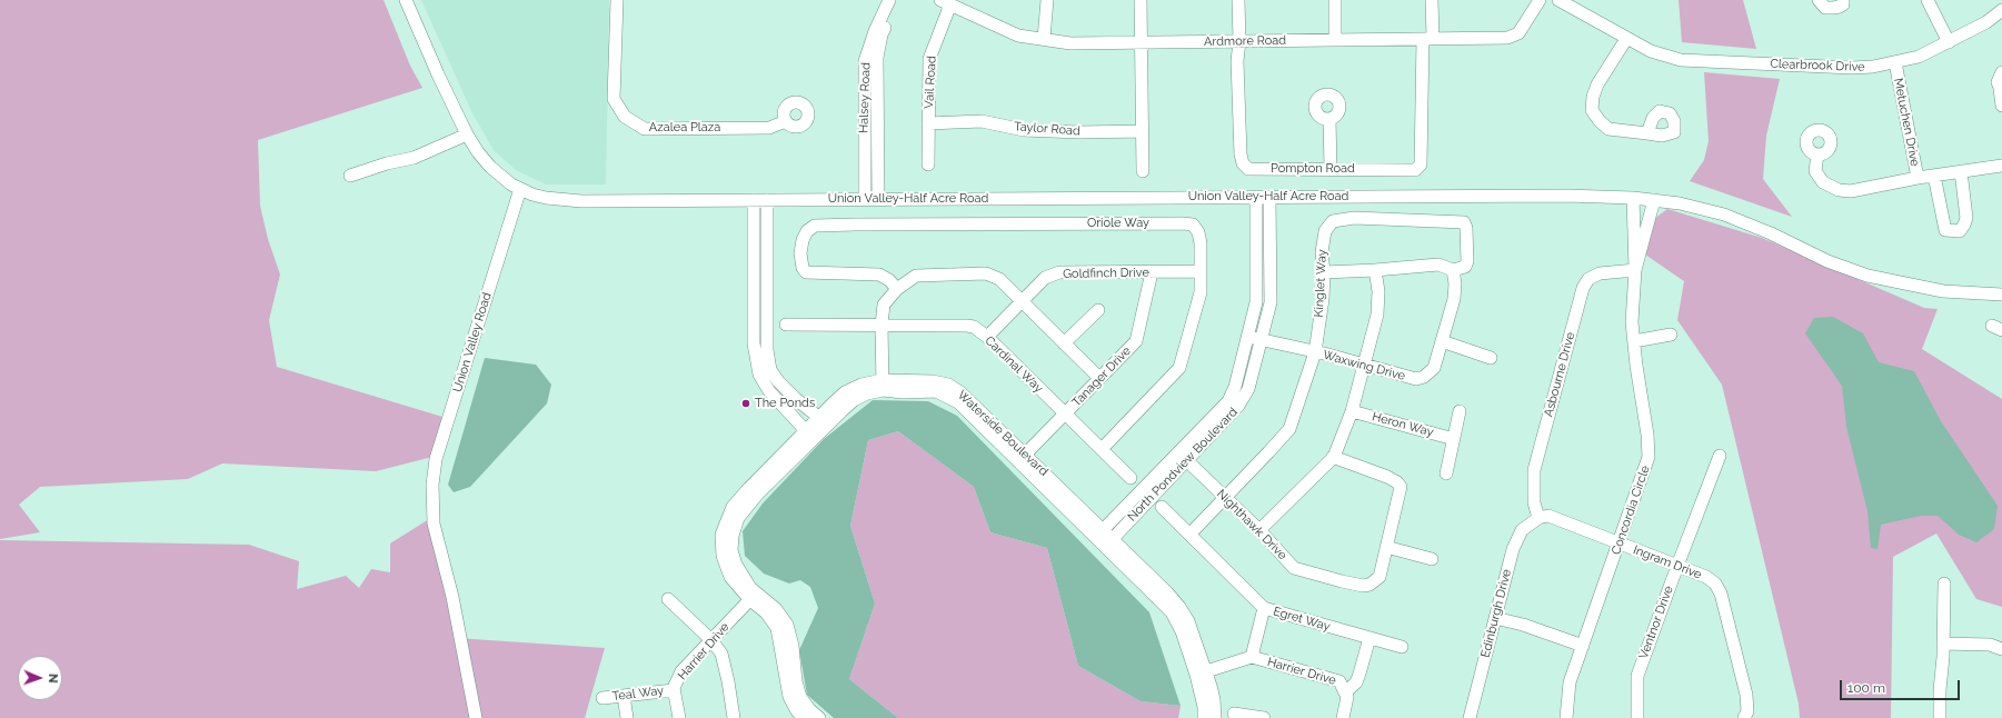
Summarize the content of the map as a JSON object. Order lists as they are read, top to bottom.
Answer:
{
  "streets": {
    "street": [
      "Ardmore Road",
      "Clearbrook Drive",
      "Vail Road",
      "Halsey Road",
      "Metuchen Drive",
      "Azalea Plaza",
      "Taylor Road",
      "Pompton Road",
      "Union Valley-Half Acre Road",
      "Oriole Way",
      "Goldfinch Drive",
      "Kinglet Way",
      "Union Valley Road",
      "Cardinal Way",
      "Waxwing Drive",
      "Asbourne Drive",
      "Tanager Drive",
      "Heron Way",
      "Waterside Boulevard",
      "North Pondview Boulevard",
      "Concordia Circle",
      "Nighthawk Drive",
      "Ingram Drive",
      "Edinburgh Drive",
      "Egret Way",
      "Ventnor Drive",
      "Harrier Drive",
      "Teal Way"
    ]
  },
  "crossings": [
    ["Ardmore Road", "Vail Road"],
    ["Ardmore Road", "Pompton Road"],
    ["Clearbrook Drive", "Metuchen Drive"],
    ["Vail Road", "Taylor Road"],
    ["Halsey Road", "Union Valley-Half Acre Road"],
    ["Union Valley-Half Acre Road", "Union Valley Road"],
    ["Union Valley-Half Acre Road", "North Pondview Boulevard"],
    ["Union Valley-Half Acre Road", "Concordia Circle"],
    ["Oriole Way", "Goldfinch Drive"],
    ["Oriole Way", "Cardinal Way"],
    ["Goldfinch Drive", "Cardinal Way"],
    ["Goldfinch Drive", "Tanager Drive"],
    ["Kinglet Way", "Waxwing Drive"],
    ["Kinglet Way", "Nighthawk Drive"],
    ["Kinglet Way", "Egret Way"],
    ["Cardinal Way", "Tanager Drive"],
    ["Waxwing Drive", "North Pondview Boulevard"],
    ["Asbourne Drive", "Concordia Circle"],
    ["Asbourne Drive", "Ingram Drive"],
    ["Asbourne Drive", "Edinburgh Drive"],
    ["Tanager Drive", "Waterside Boulevard"],
    ["Waterside Boulevard", "North Pondview Boulevard"],
    ["Waterside Boulevard", "Harrier Drive"],
    ["North Pondview Boulevard", "Nighthawk Drive"],
    ["Concordia Circle", "Ingram Drive"],
    ["Ingram Drive", "Edinburgh Drive"],
    ["Ingram Drive", "Ventnor Drive"],
    ["Harrier Drive", "Teal Way"]
  ],
  "places": ["The Ponds"],
  "scale_bar": "100 m",
  "north": "right"
}
